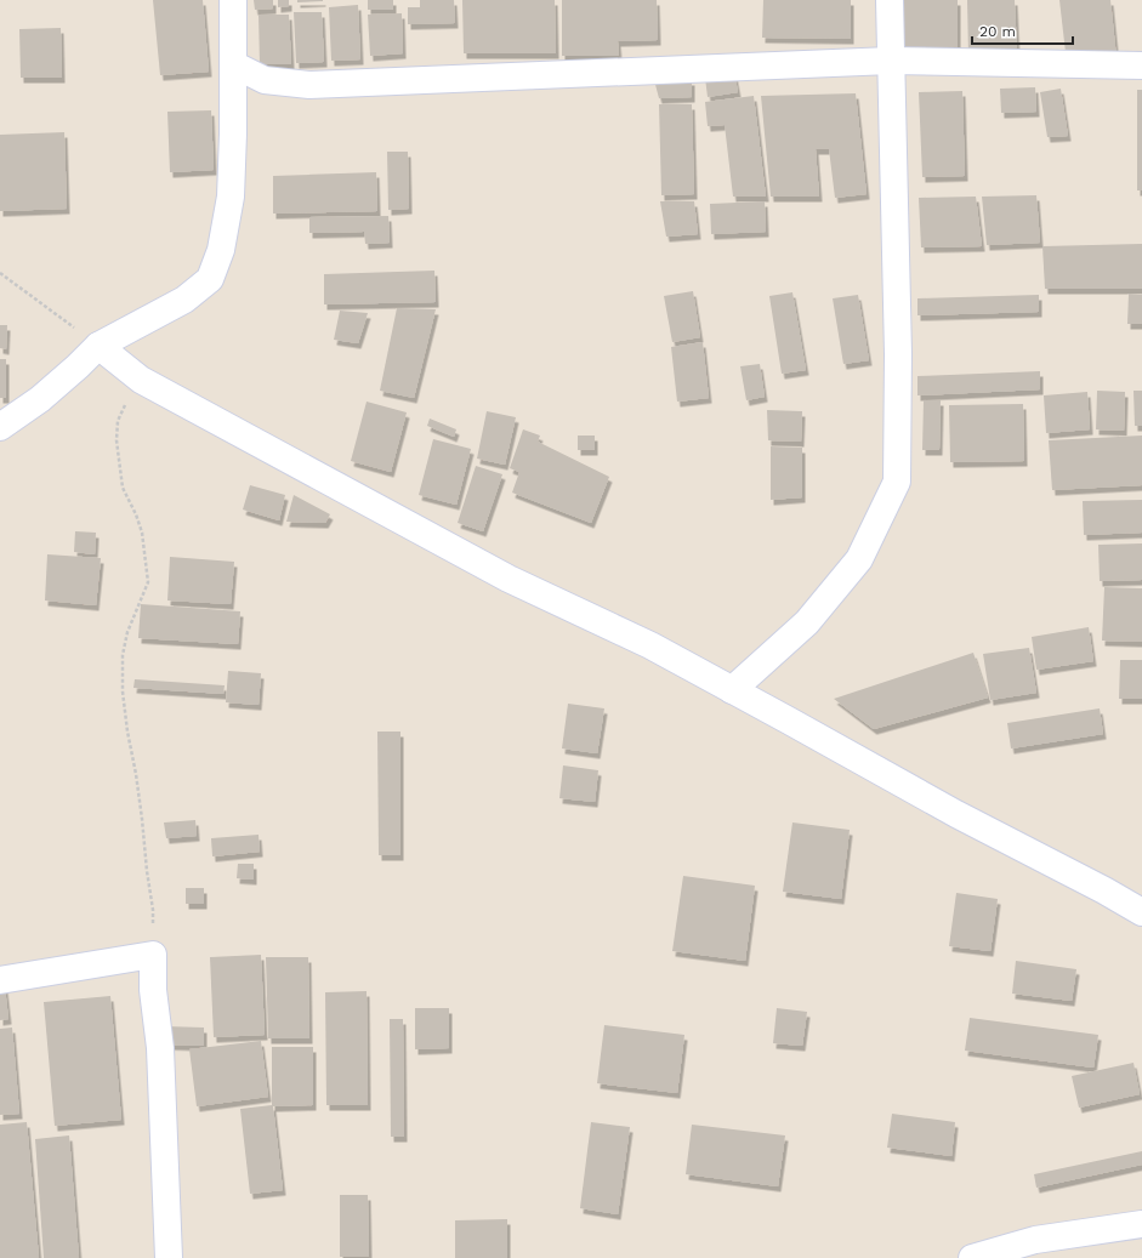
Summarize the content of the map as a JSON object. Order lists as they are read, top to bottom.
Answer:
{
  "scale_bar": "20 m"
}
